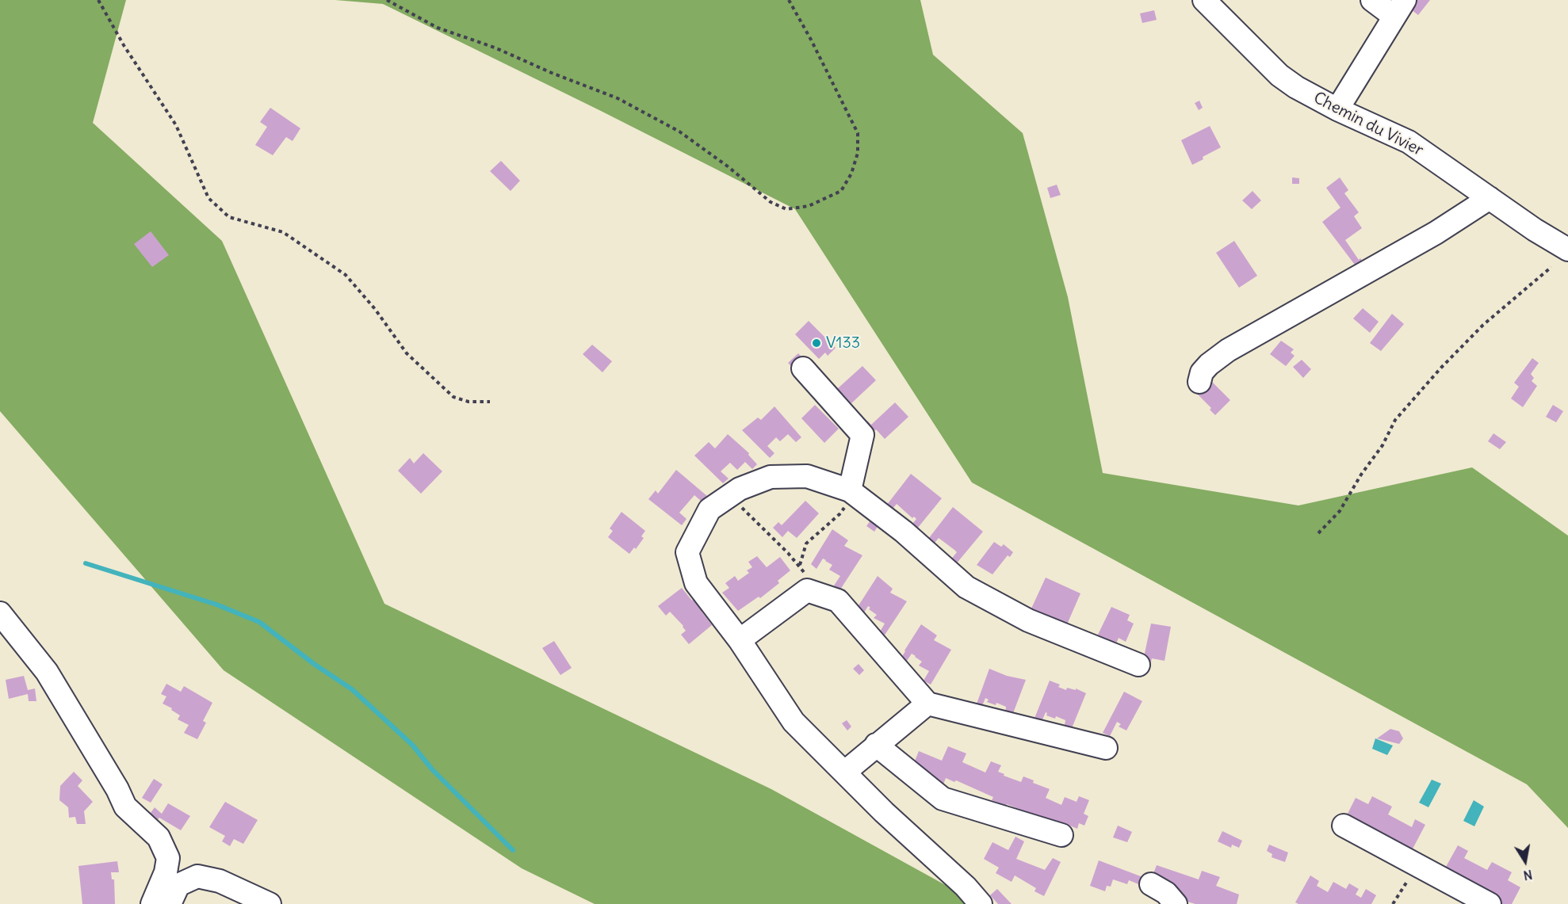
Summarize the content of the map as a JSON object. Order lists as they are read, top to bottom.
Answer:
{
  "streets": {
    "street": ["Chemin du Vivier"]
  },
  "places": ["V133"],
  "north": "bottom"
}
